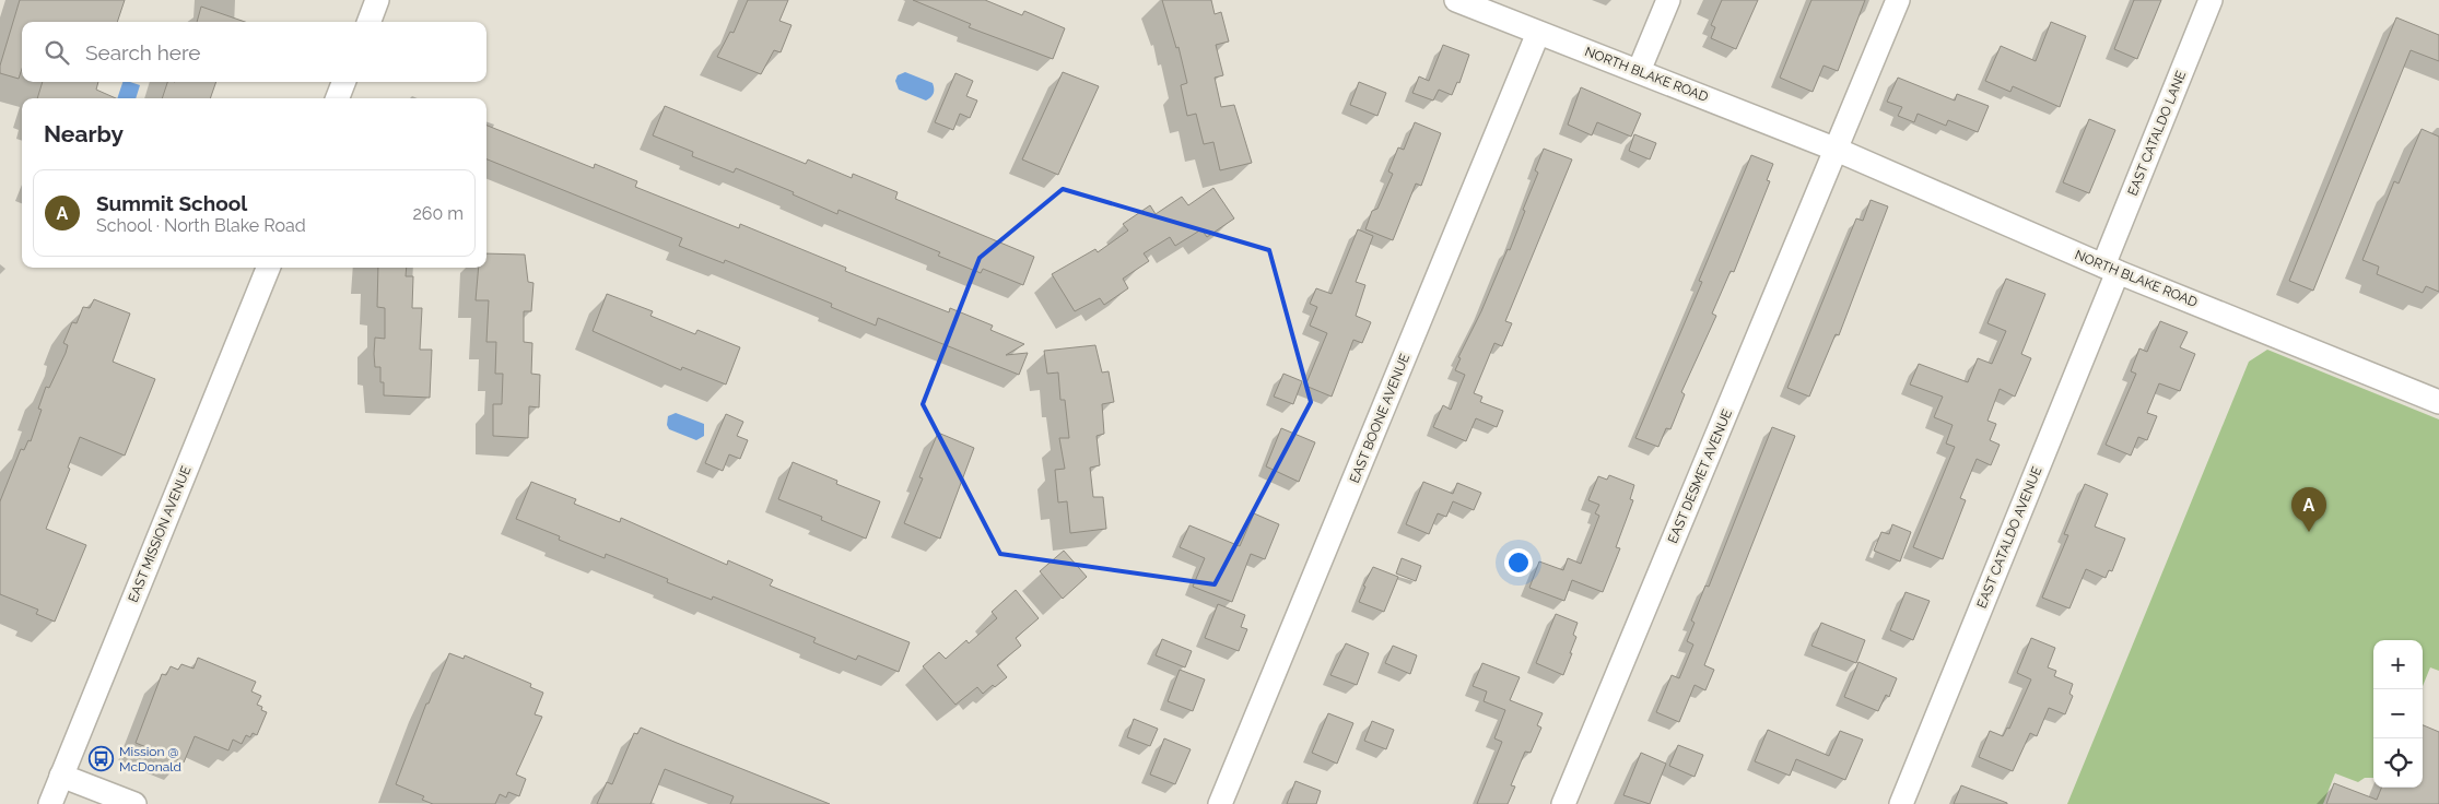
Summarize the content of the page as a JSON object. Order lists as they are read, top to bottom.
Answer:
{
  "streets": {
    "street": [
      "NORTH BLAKE ROAD",
      "EAST CATALDO LANE",
      "EAST BOONE AVENUE",
      "EAST DESMET AVENUE",
      "EAST MISSION AVENUE",
      "EAST CATALDO AVENUE"
    ]
  },
  "crossings": [
    ["NORTH BLAKE ROAD", "EAST CATALDO LANE"],
    ["NORTH BLAKE ROAD", "EAST BOONE AVENUE"],
    ["NORTH BLAKE ROAD", "EAST DESMET AVENUE"],
    ["NORTH BLAKE ROAD", "EAST CATALDO AVENUE"],
    ["EAST CATALDO LANE", "EAST CATALDO AVENUE"]
  ],
  "places": {
    "bus stop": ["Mission @ McDonald"]
  },
  "page": {
    "search": "Search here",
    "heading": "Nearby",
    "list": [
      {
        "mark": "A",
        "name": "Summit School",
        "note": "School · North Blake Road",
        "value": "260 m"
      }
    ],
    "pins": "A",
    "map_buttons": ["+", "−"]
  }
}
